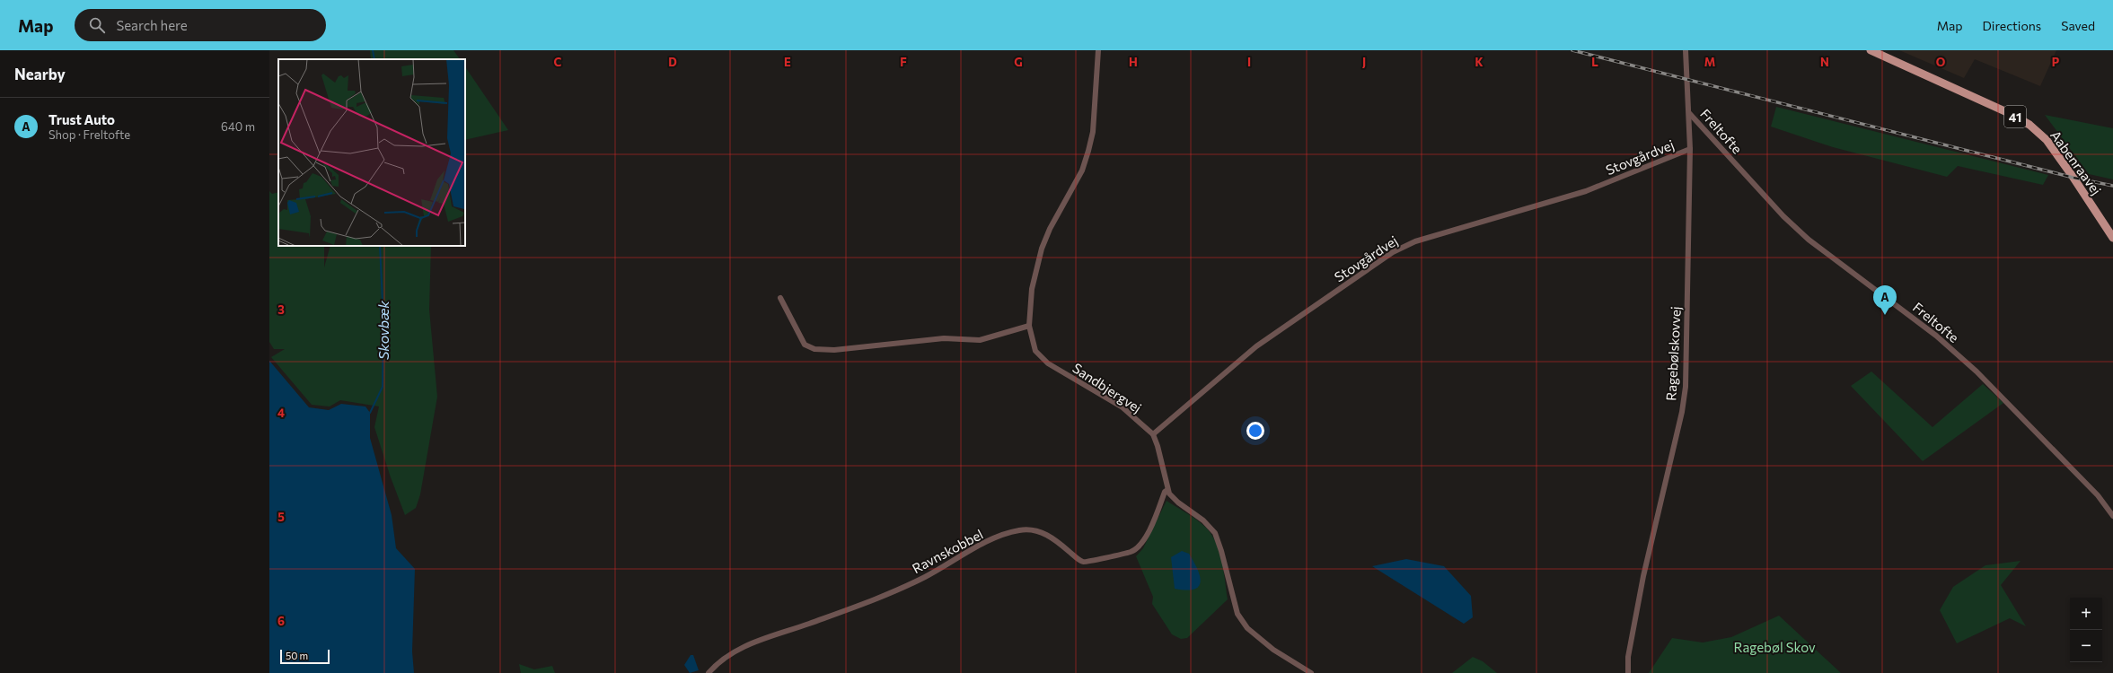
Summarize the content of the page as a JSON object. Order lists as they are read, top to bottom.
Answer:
{
  "streets": {
    "main road": ["41", "Aabenraavej"],
    "street": [
      "Freltofte",
      "Stovgårdvej",
      "Ragebølskovvej",
      "Sandbjergvej",
      "Ravnskobbel"
    ]
  },
  "crossings": [
    ["Freltofte", "Ragebølskovvej"],
    ["Stovgårdvej", "Ragebølskovvej"],
    ["Stovgårdvej", "Sandbjergvej"],
    ["Sandbjergvej", "Ravnskobbel"]
  ],
  "water": ["Skovbæk"],
  "parks": ["Ragebøl Skov"],
  "scale_bar": "50 m",
  "page": {
    "header": "Map",
    "search": "Search here",
    "nav": ["Map", "Directions", "Saved"],
    "heading": "Nearby",
    "list": [
      {
        "mark": "A",
        "name": "Trust Auto",
        "note": "Shop · Freltofte",
        "value": "640 m"
      }
    ],
    "pins": "A",
    "map_buttons": ["+", "−"],
    "scale": "50 m"
  },
  "grid": {
    "columns": [
      "C",
      "D",
      "E",
      "F",
      "G",
      "H",
      "I",
      "J",
      "K",
      "L",
      "M",
      "N",
      "O",
      "P"
    ],
    "rows": [
      "3",
      "4",
      "5",
      "6"
    ]
  }
}
